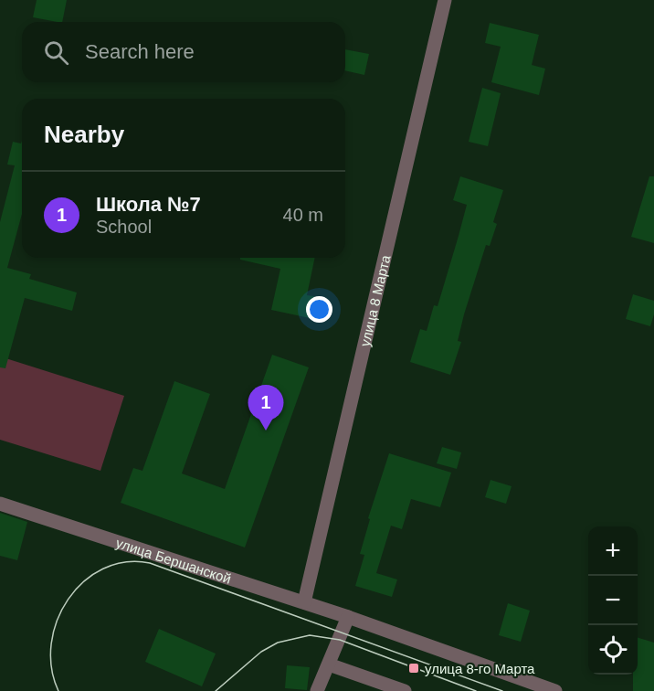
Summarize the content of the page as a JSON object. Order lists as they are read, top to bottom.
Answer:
{
  "streets": {
    "street": ["улица 8 Марта", "улица Бершанской"]
  },
  "crossings": [
    ["улица 8 Марта", "улица Бершанской"]
  ],
  "places": {
    "transit": ["улица 8-го Марта"]
  },
  "page": {
    "search": "Search here",
    "heading": "Nearby",
    "list": [
      {
        "mark": "1",
        "name": "Школа №7",
        "note": "School",
        "value": "40 m"
      }
    ],
    "pins": "1",
    "map_buttons": ["+", "−"]
  }
}
